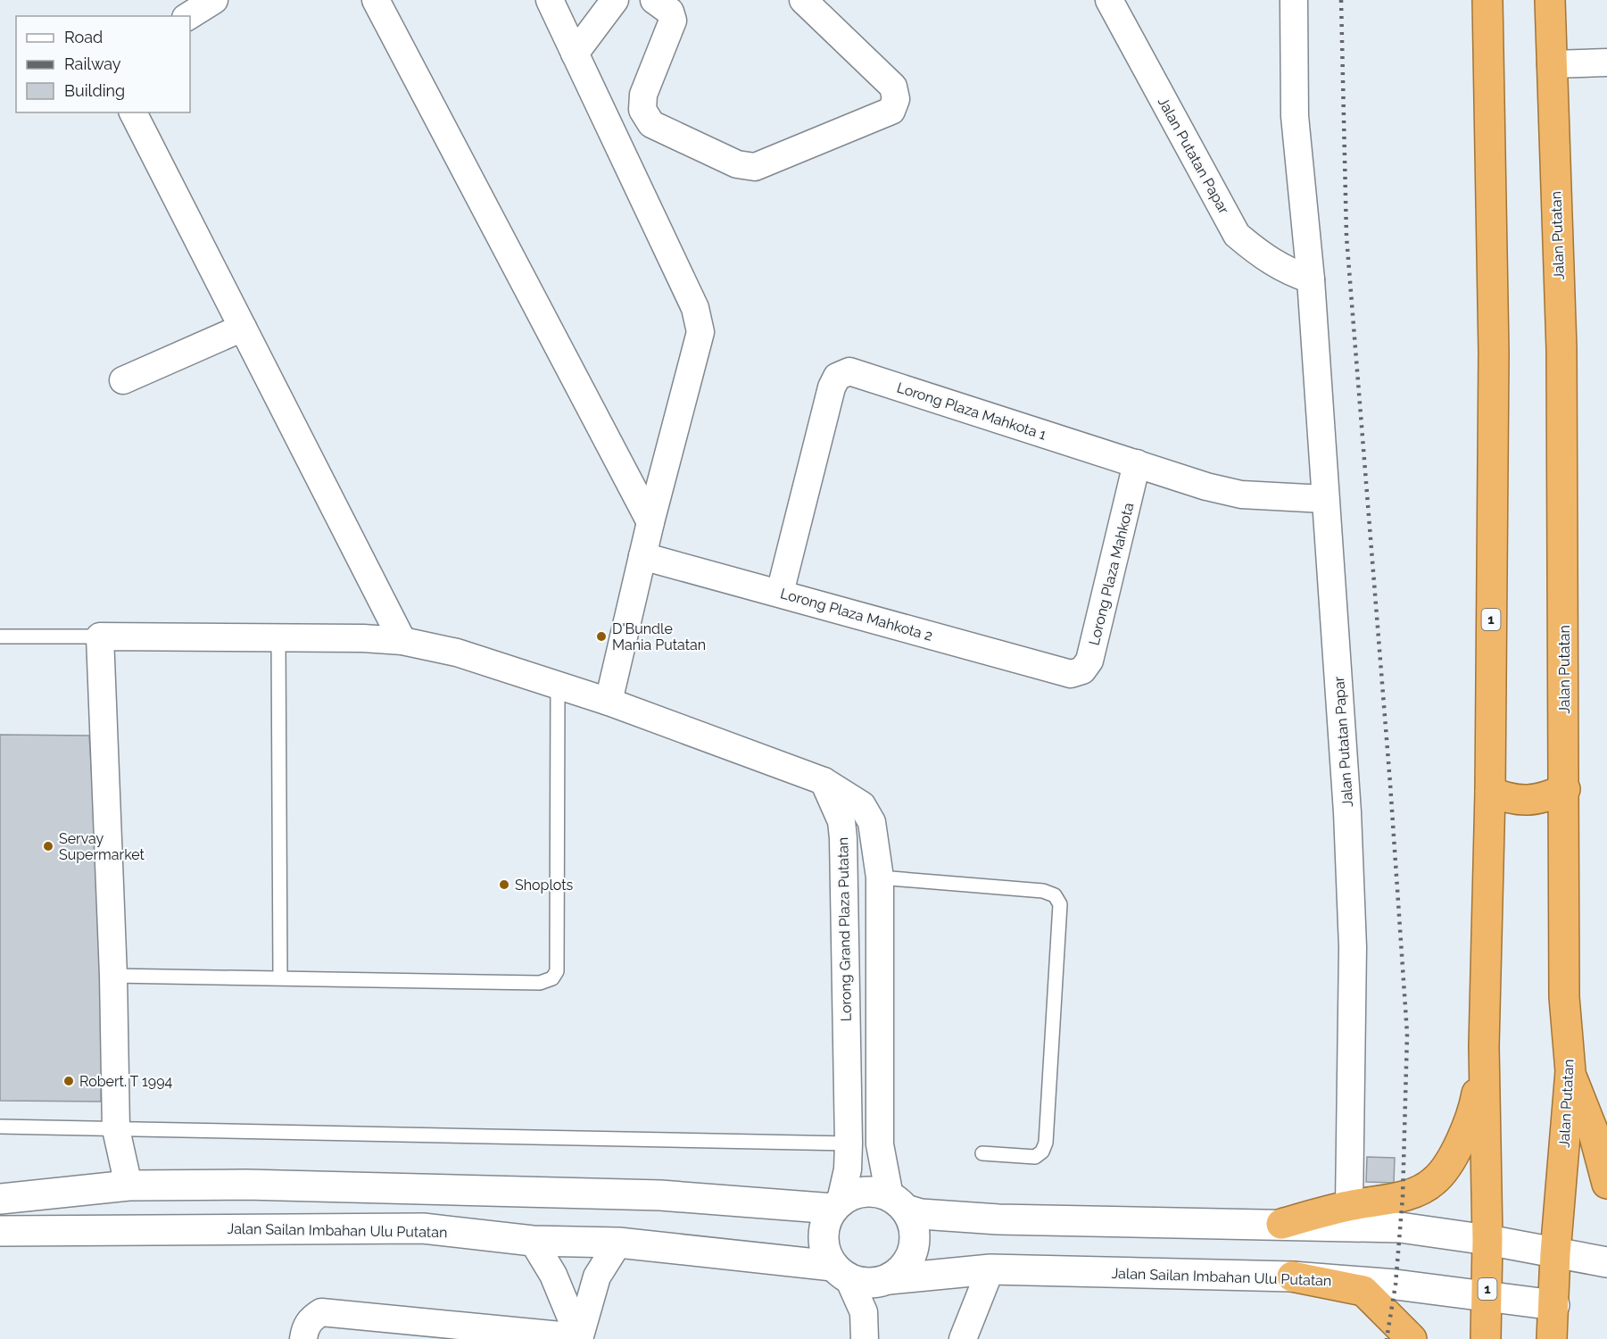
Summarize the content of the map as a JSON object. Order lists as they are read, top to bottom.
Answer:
{
  "streets": {
    "highway": ["Jalan Putatan", "1"],
    "street": [
      "Jalan Putatan Papar",
      "Lorong Plaza Mahkota 1",
      "Lorong Plaza Mahkota",
      "Lorong Plaza Mahkota 2",
      "Lorong Grand Plaza Putatan",
      "Jalan Sailan Imbahan Ulu Putatan"
    ]
  },
  "crossings": [
    ["Jalan Putatan Papar", "Lorong Plaza Mahkota 1"],
    ["Jalan Putatan", "Jalan Sailan Imbahan Ulu Putatan"],
    ["Lorong Plaza Mahkota 1", "Lorong Plaza Mahkota"],
    ["Lorong Plaza Mahkota 1", "Lorong Plaza Mahkota 2"],
    ["Lorong Plaza Mahkota", "Lorong Plaza Mahkota 2"],
    ["1", "Jalan Sailan Imbahan Ulu Putatan"],
    ["Lorong Grand Plaza Putatan", "Jalan Sailan Imbahan Ulu Putatan"]
  ],
  "places": [
    "D'Bundle Mania Putatan",
    "Servay Supermarket",
    "Shoplots",
    "Robert. T 1994"
  ],
  "legend": ["Road", "Railway", "Building"]
}
